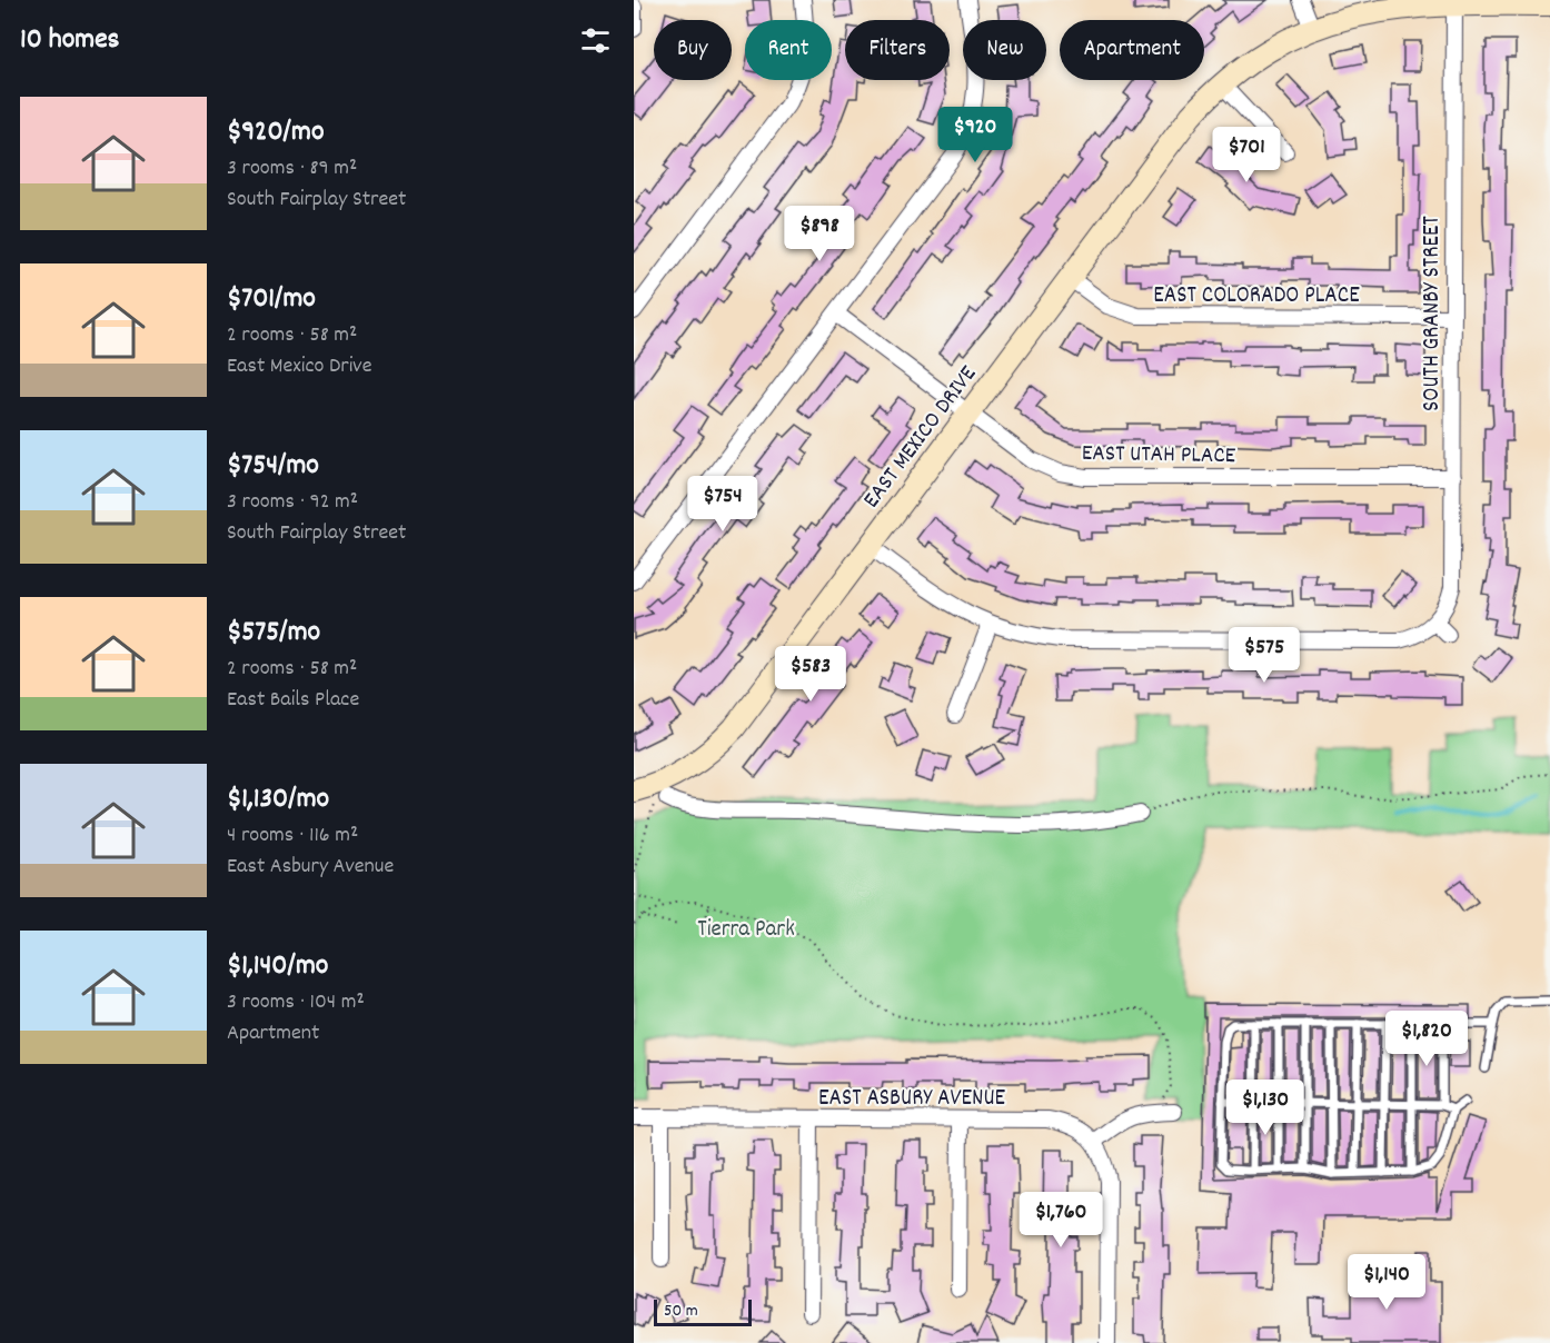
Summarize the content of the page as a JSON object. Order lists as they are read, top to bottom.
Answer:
{
  "streets": {
    "street": [
      "EAST COLORADO PLACE",
      "SOUTH GRANBY STREET",
      "EAST MEXICO DRIVE",
      "EAST UTAH PLACE",
      "EAST ASBURY AVENUE"
    ]
  },
  "crossings": [
    ["EAST COLORADO PLACE", "SOUTH GRANBY STREET"],
    ["EAST COLORADO PLACE", "EAST MEXICO DRIVE"],
    ["SOUTH GRANBY STREET", "EAST MEXICO DRIVE"],
    ["SOUTH GRANBY STREET", "EAST UTAH PLACE"],
    ["EAST MEXICO DRIVE", "EAST UTAH PLACE"]
  ],
  "parks": ["Tierra Park"],
  "scale_bar": "50 m",
  "page": {
    "heading": "10 homes",
    "chip": [
      "Buy",
      "Rent",
      "Filters",
      "New",
      "Apartment"
    ],
    "list": [
      {
        "name": "$920/mo",
        "note": "3 rooms · 89 m² · South Fairplay Street"
      },
      {
        "name": "$701/mo",
        "note": "2 rooms · 58 m² · East Mexico Drive"
      },
      {
        "name": "$754/mo",
        "note": "3 rooms · 92 m² · South Fairplay Street"
      },
      {
        "name": "$575/mo",
        "note": "2 rooms · 58 m² · East Bails Place"
      },
      {
        "name": "$1,130/mo",
        "note": "4 rooms · 116 m² · East Asbury Avenue"
      },
      {
        "name": "$1,140/mo",
        "note": "3 rooms · 104 m² · Apartment"
      }
    ],
    "price": [
      "$920",
      "$701",
      "$898",
      "$754",
      "$575",
      "$583",
      "$1,820",
      "$1,130",
      "$1,760",
      "$1,140"
    ],
    "scale": "50 m"
  }
}
